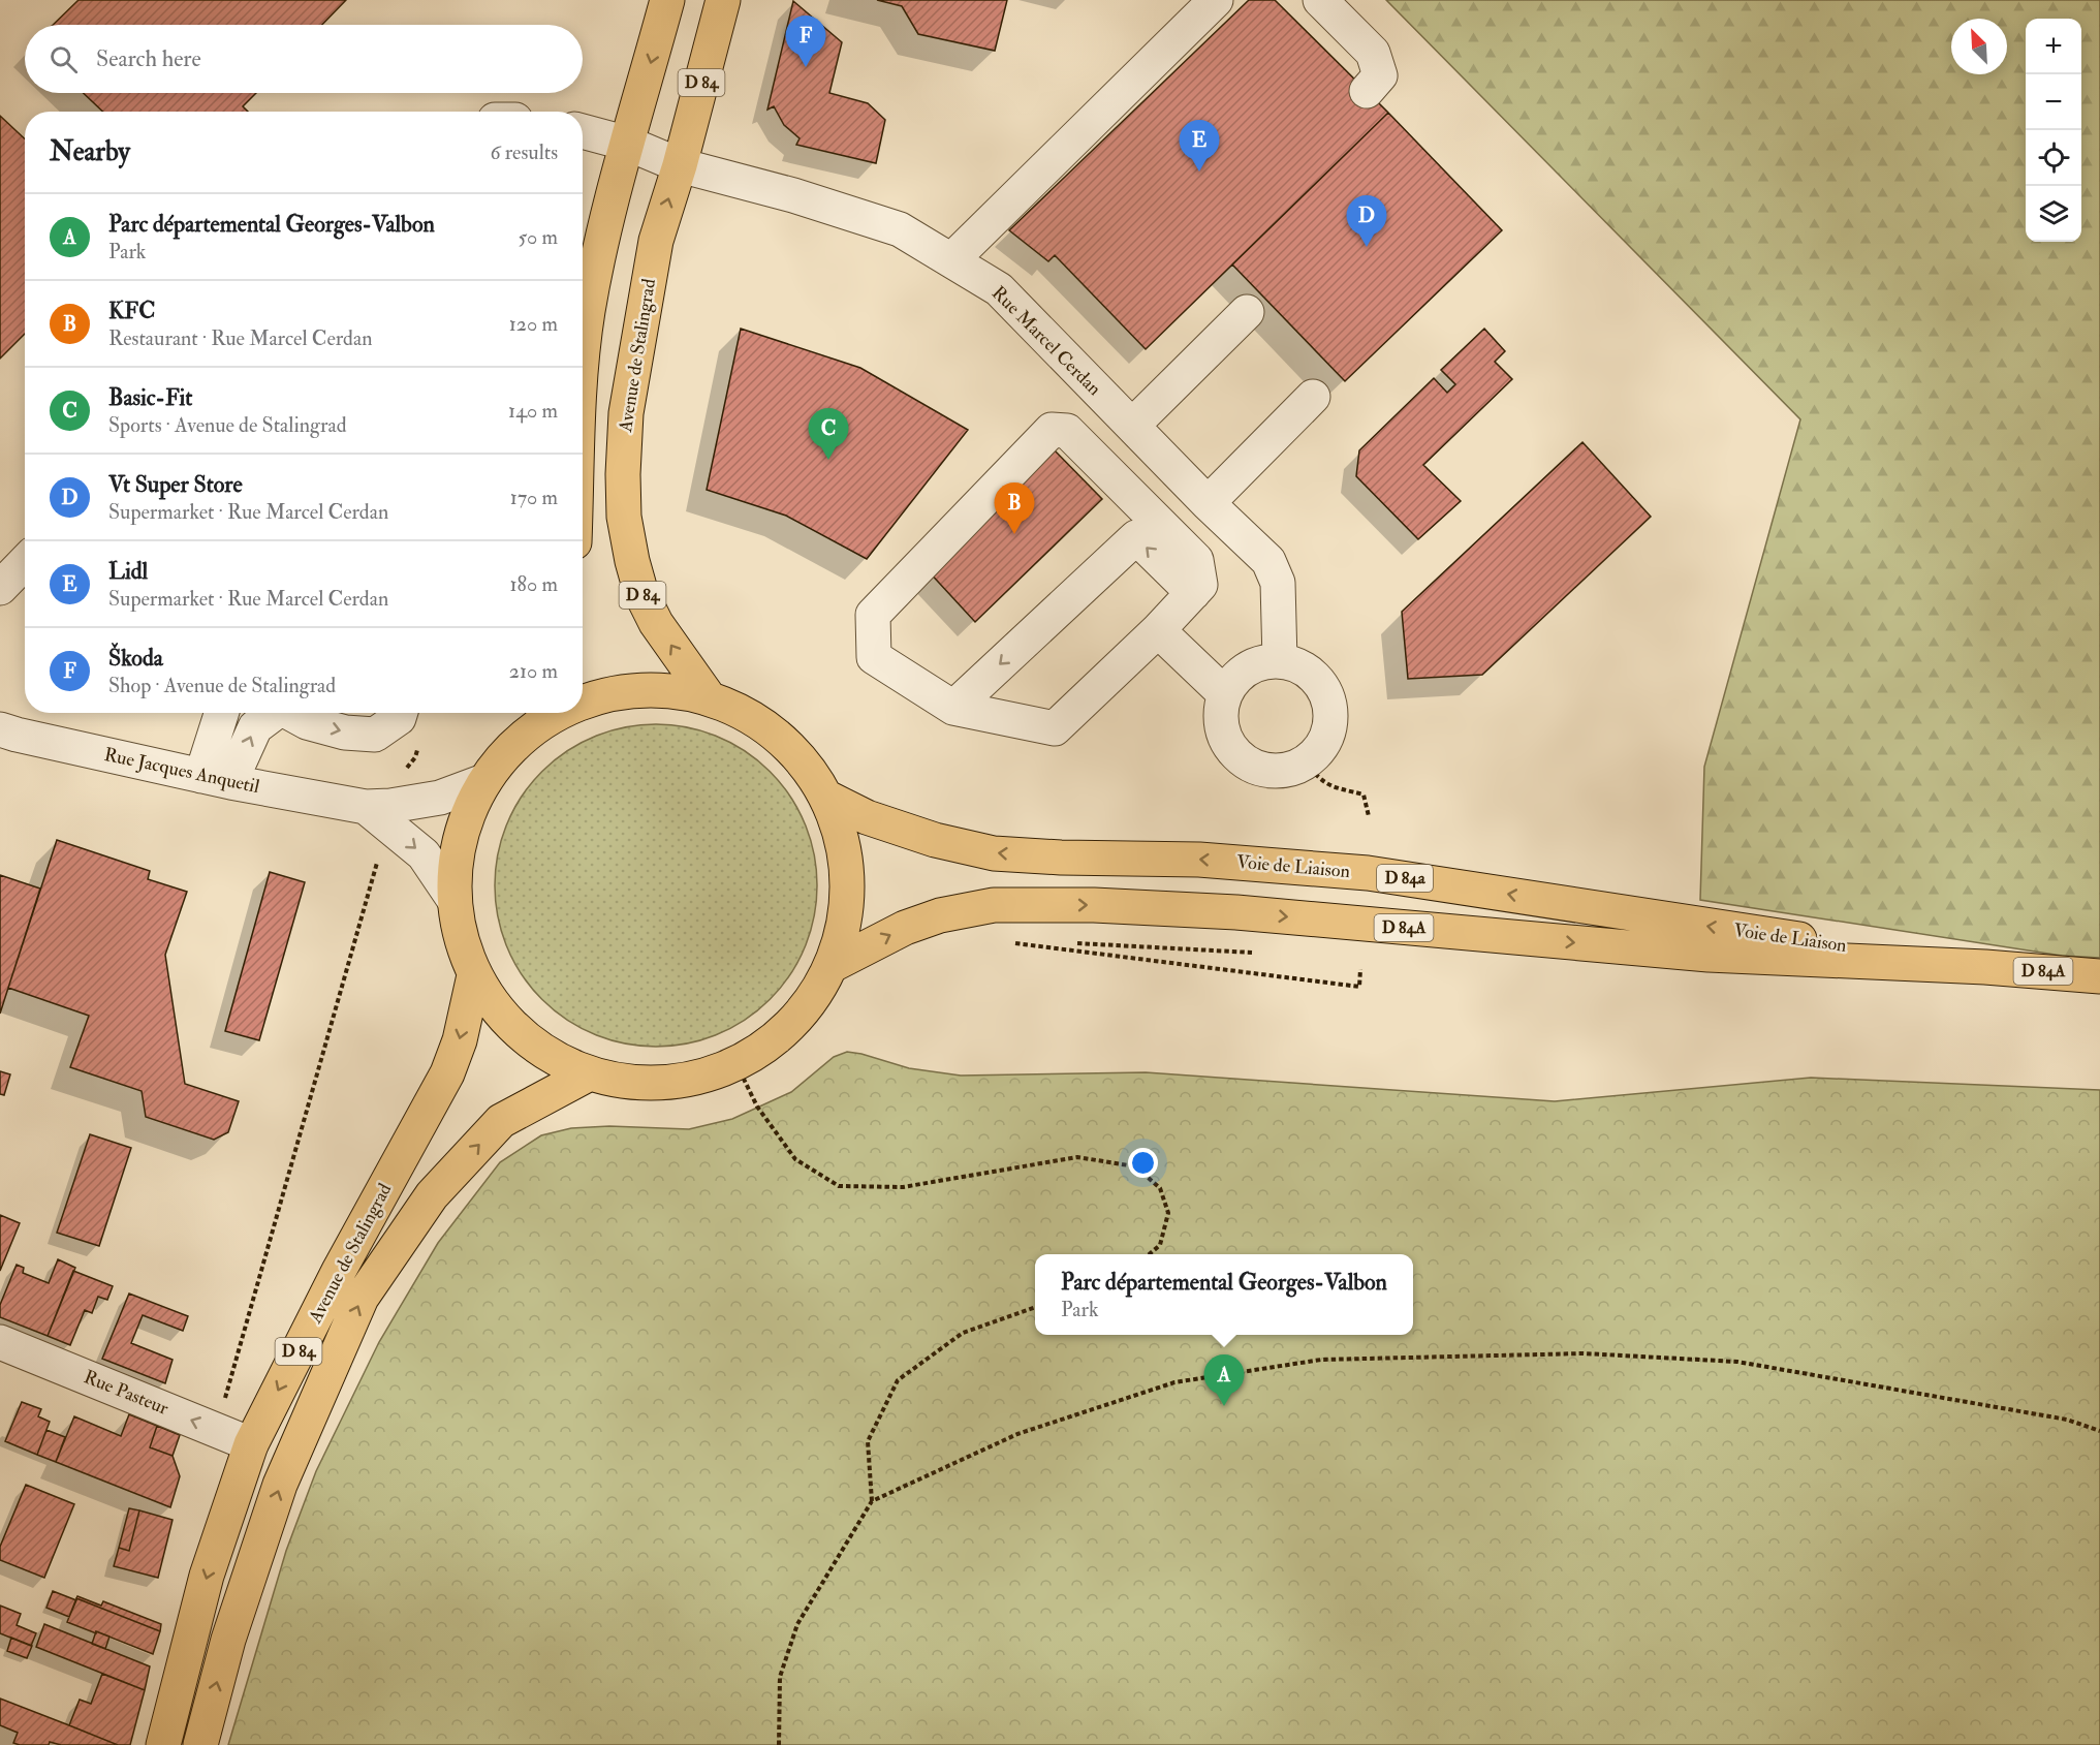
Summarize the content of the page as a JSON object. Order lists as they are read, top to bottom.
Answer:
{
  "streets": {
    "main road": [
      "D 84",
      "Avenue de Stalingrad",
      "Voie de Liaison",
      "D 84a",
      "D 84A"
    ],
    "street": ["Rue Marcel Cerdan", "Rue Jacques Anquetil", "Rue Pasteur"]
  },
  "crossings": [
    ["Rue Marcel Cerdan", "Avenue de Stalingrad"],
    ["Avenue de Stalingrad", "Rue Pasteur"]
  ],
  "one_way": ["Rue Pasteur"],
  "north": "top left",
  "page": {
    "pins": [
      "F",
      "E",
      "D",
      "C",
      "B",
      "A"
    ],
    "map_buttons": ["+", "−"],
    "search": "Search here",
    "heading": ["Nearby", "6 results"],
    "list": [
      {
        "mark": "A",
        "name": "Parc départemental Georges-Valbon",
        "note": "Park",
        "value": "50 m"
      },
      {
        "mark": "B",
        "name": "KFC",
        "note": "Restaurant · Rue Marcel Cerdan",
        "value": "120 m"
      },
      {
        "mark": "C",
        "name": "Basic-Fit",
        "note": "Sports · Avenue de Stalingrad",
        "value": "140 m"
      },
      {
        "mark": "D",
        "name": "Vt Super Store",
        "note": "Supermarket · Rue Marcel Cerdan",
        "value": "170 m"
      },
      {
        "mark": "E",
        "name": "Lidl",
        "note": "Supermarket · Rue Marcel Cerdan",
        "value": "180 m"
      },
      {
        "mark": "F",
        "name": "Škoda",
        "note": "Shop · Avenue de Stalingrad",
        "value": "210 m"
      }
    ],
    "popup": ["Parc départemental Georges-Valbon", "Park"]
  }
}
